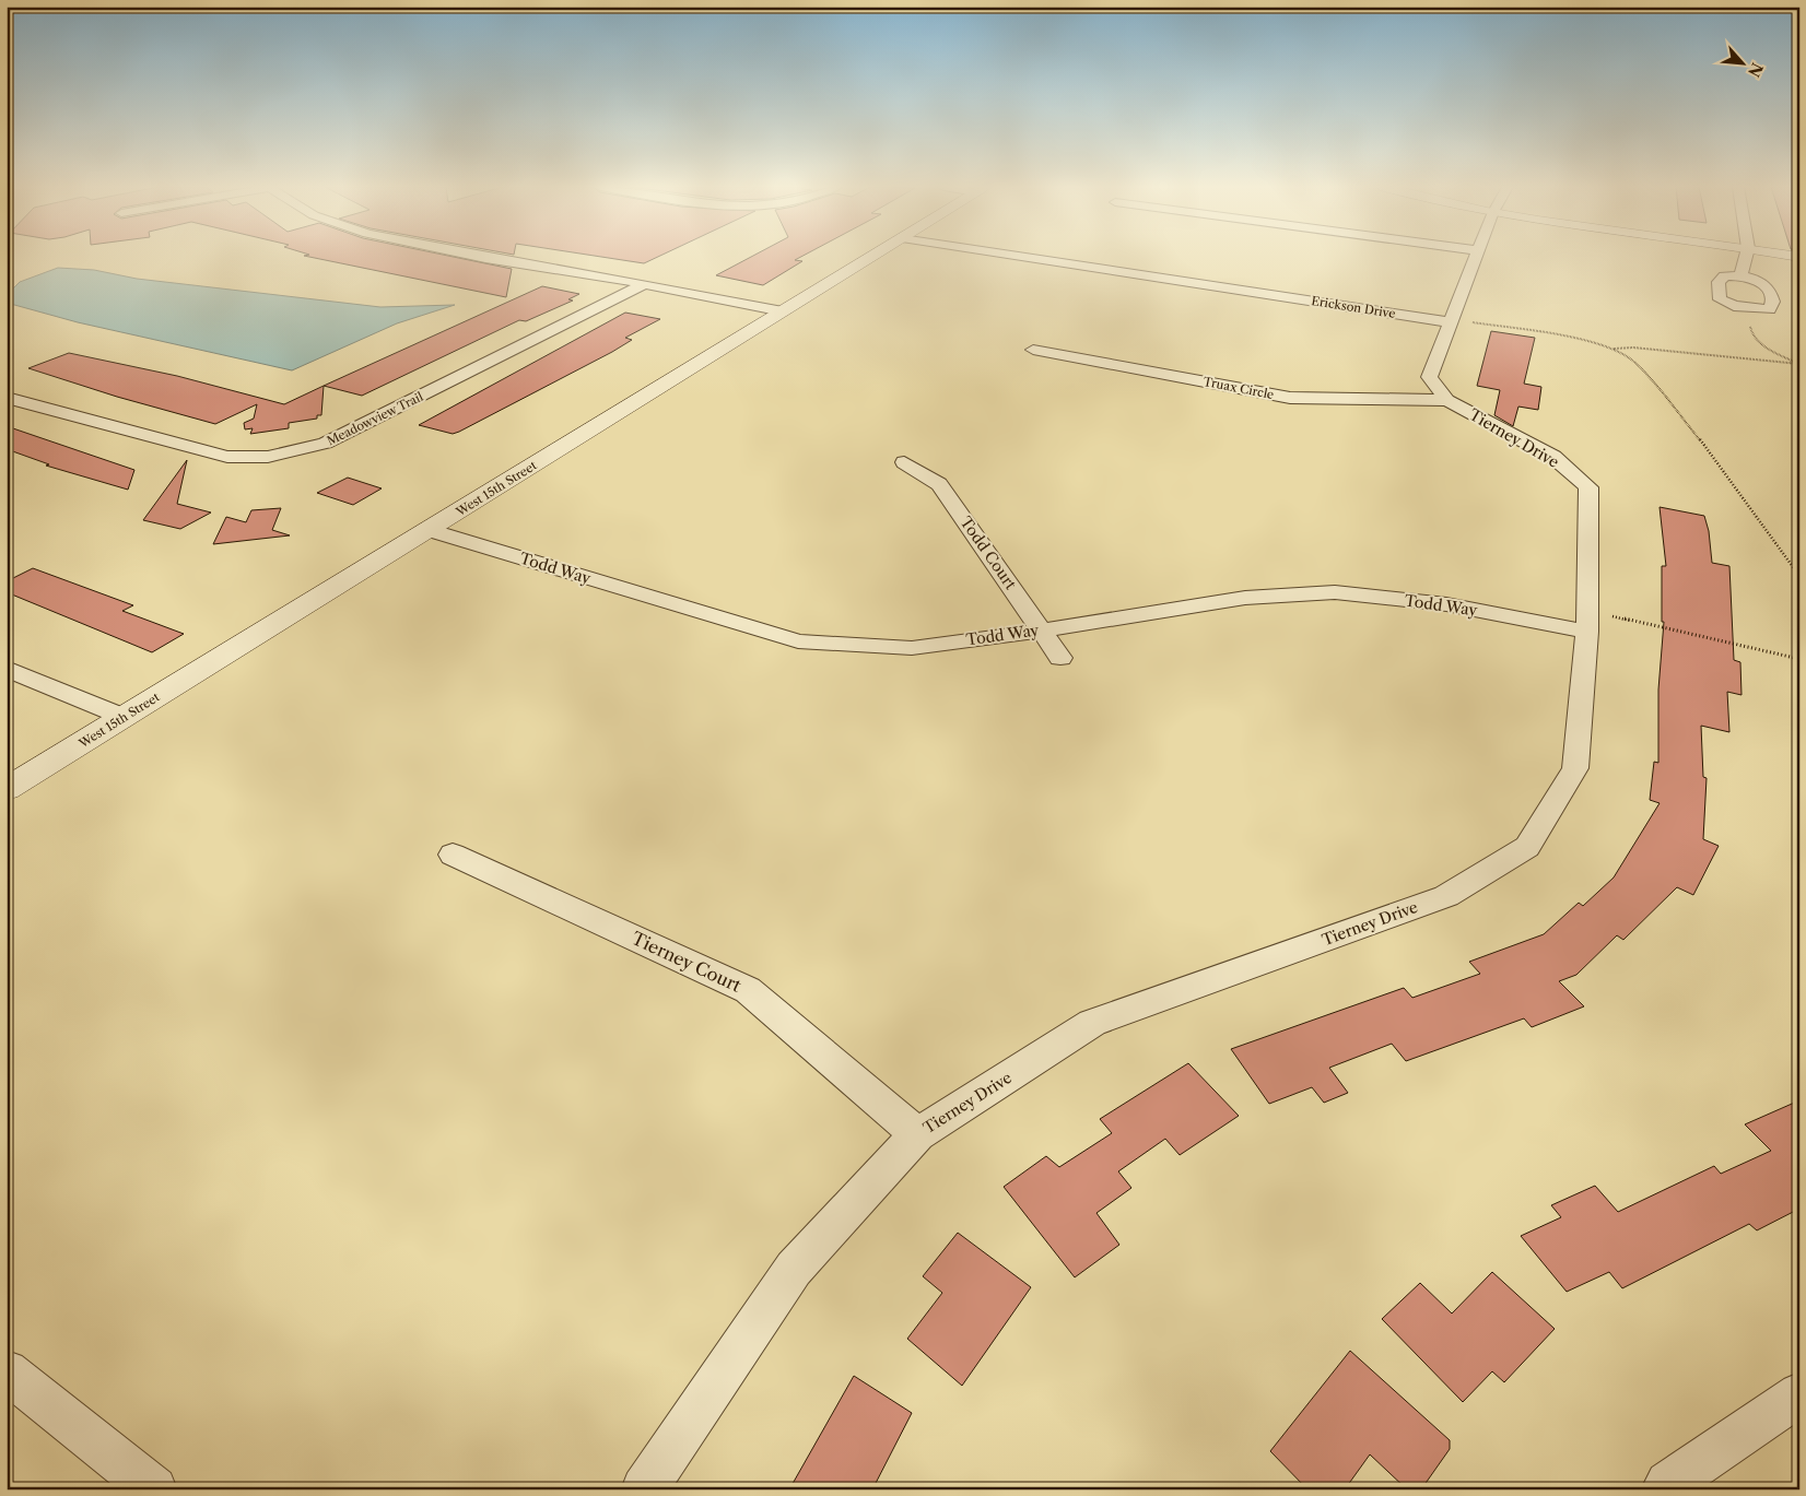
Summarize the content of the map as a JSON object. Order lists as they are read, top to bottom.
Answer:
{
  "streets": {
    "street": [
      "Erickson Drive",
      "Truax Circle",
      "Meadowview Trail",
      "Tierney Drive",
      "West 15th Street",
      "Todd Court",
      "Todd Way",
      "Tierney Court"
    ]
  },
  "crossings": [
    ["Erickson Drive", "Tierney Drive"],
    ["Truax Circle", "Tierney Drive"],
    ["Tierney Drive", "Todd Way"],
    ["Tierney Drive", "Tierney Court"],
    ["West 15th Street", "Todd Way"],
    ["Todd Court", "Todd Way"]
  ],
  "north": "bottom right"
}
